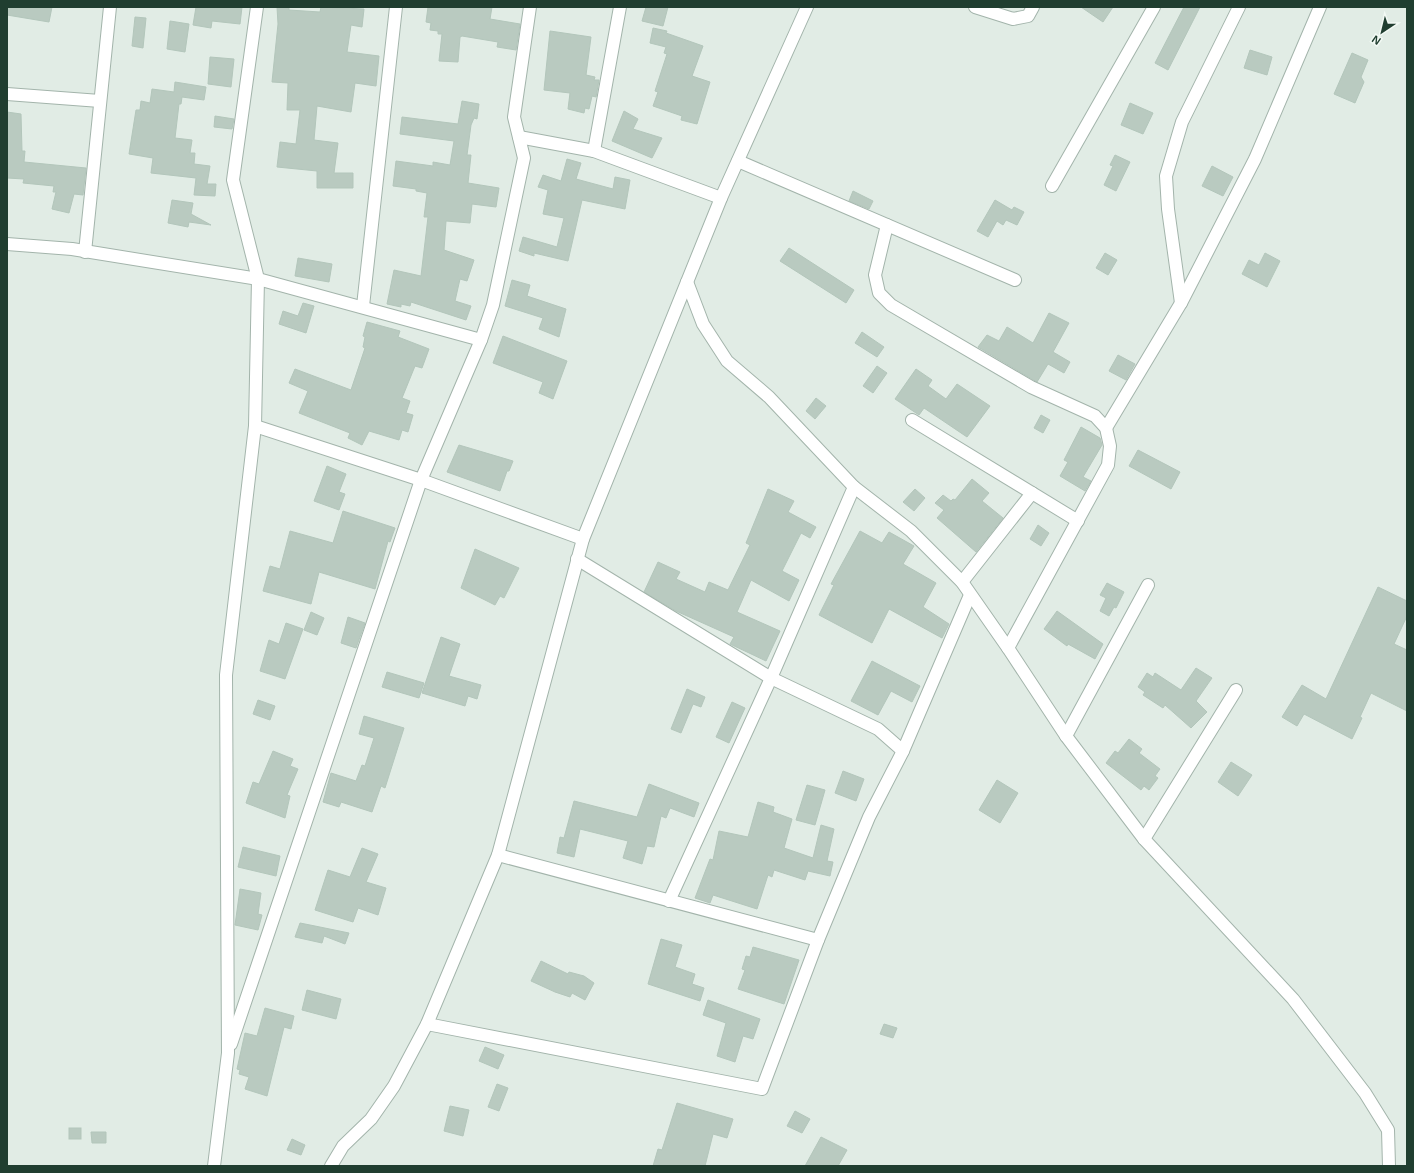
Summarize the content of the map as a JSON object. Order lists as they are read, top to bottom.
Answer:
{
  "north": "bottom left"
}
